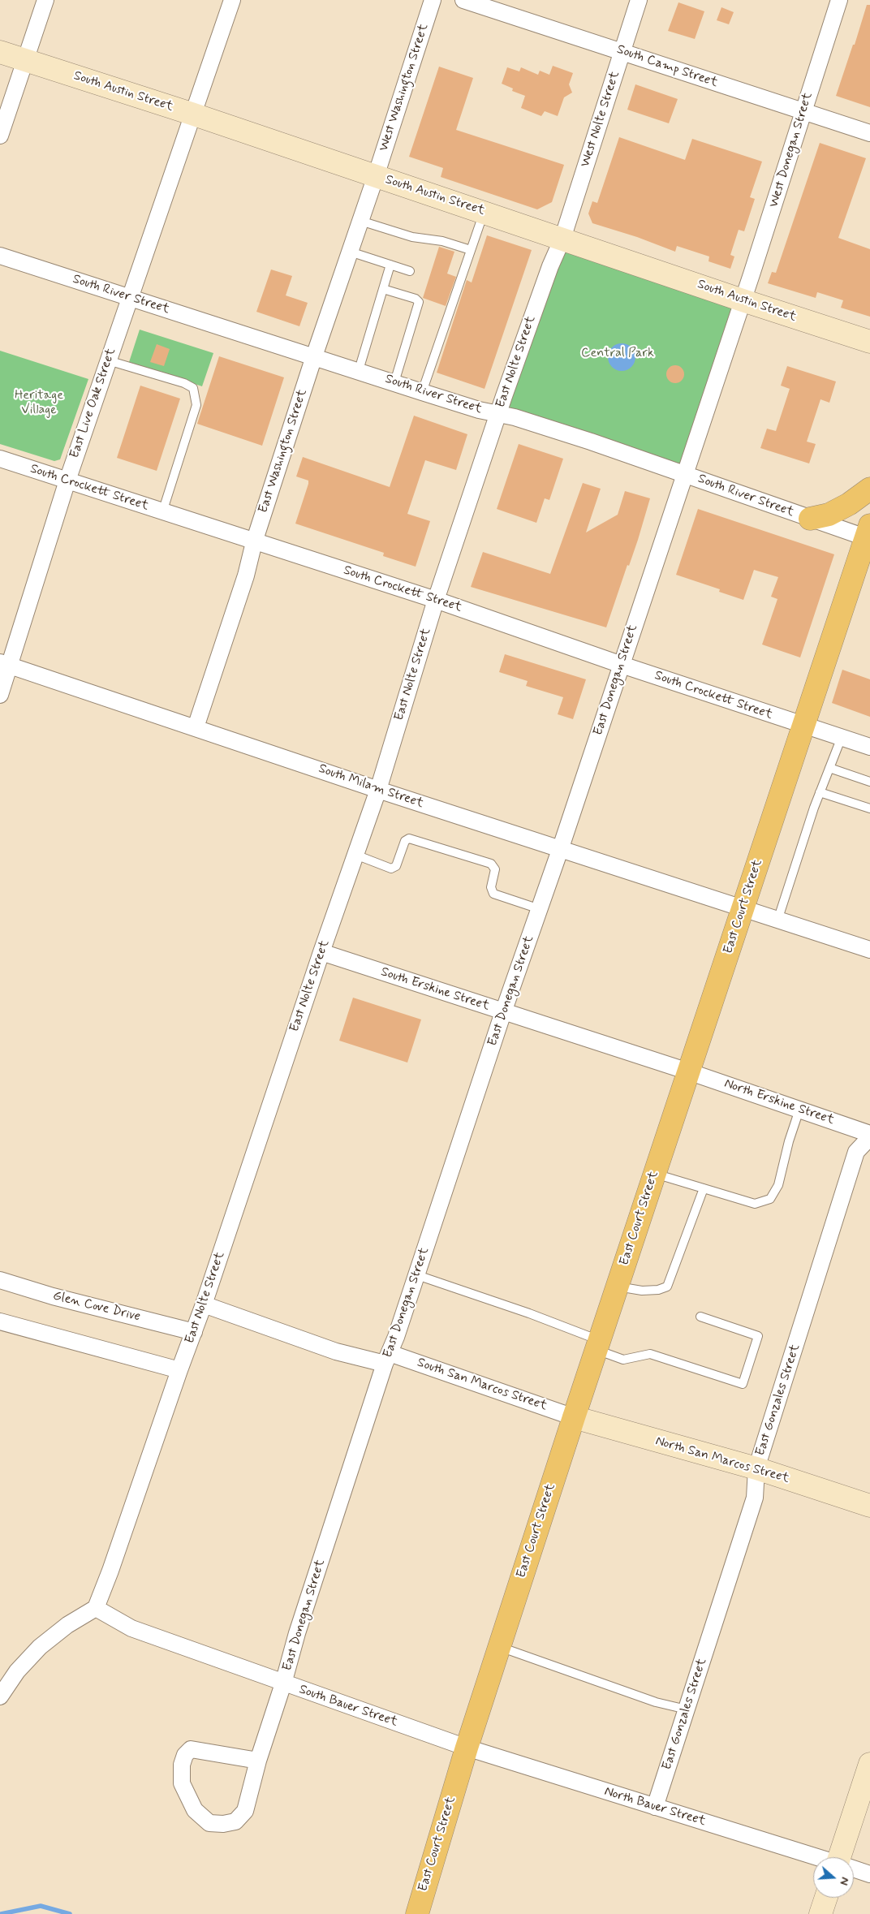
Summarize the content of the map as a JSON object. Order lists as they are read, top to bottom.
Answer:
{
  "streets": {
    "main road": ["South Austin Street", "East Court Street", "North San Marcos Street"],
    "street": [
      "South Camp Street",
      "West Washington Street",
      "West Nolte Street",
      "West Donegan Street",
      "South River Street",
      "East Nolte Street",
      "East Live Oak Street",
      "East Washington Street",
      "South Crockett Street",
      "East Donegan Street",
      "South Milam Street",
      "South Erskine Street",
      "North Erskine Street",
      "Glen Cove Drive",
      "South San Marcos Street",
      "East Gonzales Street",
      "South Bauer Street",
      "North Bauer Street"
    ]
  },
  "crossings": [
    ["South Camp Street", "West Nolte Street"],
    ["South Camp Street", "West Donegan Street"],
    ["West Washington Street", "South Austin Street"],
    ["West Washington Street", "East Washington Street"],
    ["South Austin Street", "West Nolte Street"],
    ["South Austin Street", "West Donegan Street"],
    ["South Austin Street", "East Nolte Street"],
    ["South Austin Street", "East Live Oak Street"],
    ["South Austin Street", "East Washington Street"],
    ["South Austin Street", "East Donegan Street"],
    ["West Nolte Street", "East Nolte Street"],
    ["West Donegan Street", "East Donegan Street"],
    ["South River Street", "East Nolte Street"],
    ["South River Street", "East Live Oak Street"],
    ["South River Street", "East Washington Street"],
    ["South River Street", "East Donegan Street"],
    ["South River Street", "East Court Street"],
    ["East Nolte Street", "South Crockett Street"],
    ["East Nolte Street", "South Milam Street"],
    ["East Nolte Street", "South Erskine Street"],
    ["East Nolte Street", "Glen Cove Drive"],
    ["East Nolte Street", "South San Marcos Street"],
    ["East Nolte Street", "South Bauer Street"],
    ["East Live Oak Street", "South Crockett Street"],
    ["East Live Oak Street", "South Milam Street"],
    ["East Washington Street", "South Crockett Street"],
    ["East Washington Street", "South Milam Street"],
    ["South Crockett Street", "East Donegan Street"],
    ["South Crockett Street", "East Court Street"],
    ["East Donegan Street", "South Milam Street"],
    ["East Donegan Street", "South Erskine Street"],
    ["East Donegan Street", "South San Marcos Street"],
    ["East Donegan Street", "South Bauer Street"],
    ["South Milam Street", "East Court Street"],
    ["East Court Street", "South Erskine Street"],
    ["East Court Street", "North Erskine Street"],
    ["East Court Street", "South San Marcos Street"],
    ["East Court Street", "North San Marcos Street"],
    ["East Court Street", "South Bauer Street"],
    ["East Court Street", "North Bauer Street"],
    ["South Erskine Street", "North Erskine Street"],
    ["South San Marcos Street", "North San Marcos Street"],
    ["East Gonzales Street", "North San Marcos Street"],
    ["East Gonzales Street", "North Bauer Street"],
    ["South Bauer Street", "North Bauer Street"]
  ],
  "parks": ["Central Park", "Heritage Village"],
  "north": "right"
}
